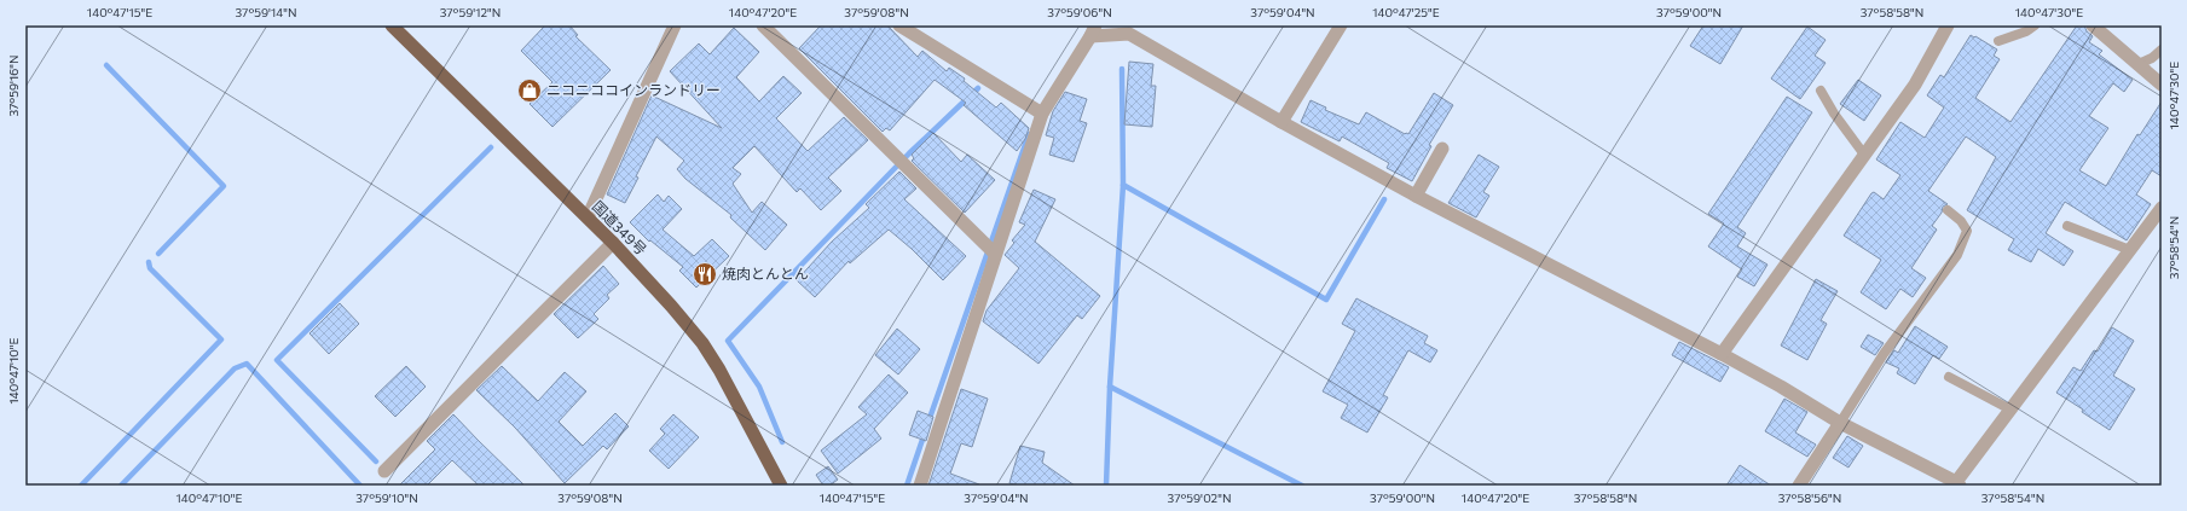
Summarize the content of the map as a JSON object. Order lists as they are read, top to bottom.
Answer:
{
  "streets": {
    "highway": ["国道349号"]
  },
  "places": {
    "shop": ["ニコニココインランドリー"],
    "restaurant": ["焼肉とんとん"]
  },
  "coordinates": [
    "140°47'15\"E",
    "37°59'14\"N",
    "37°59'12\"N",
    "140°47'20\"E",
    "37°59'08\"N",
    "37°59'06\"N",
    "37°59'04\"N",
    "140°47'25\"E",
    "37°59'00\"N",
    "37°58'58\"N",
    "140°47'30\"E",
    "37°59'16\"N",
    "37°58'54\"N",
    "140°47'10\"E",
    "37°59'10\"N",
    "37°59'02\"N",
    "37°58'56\"N"
  ]
}
